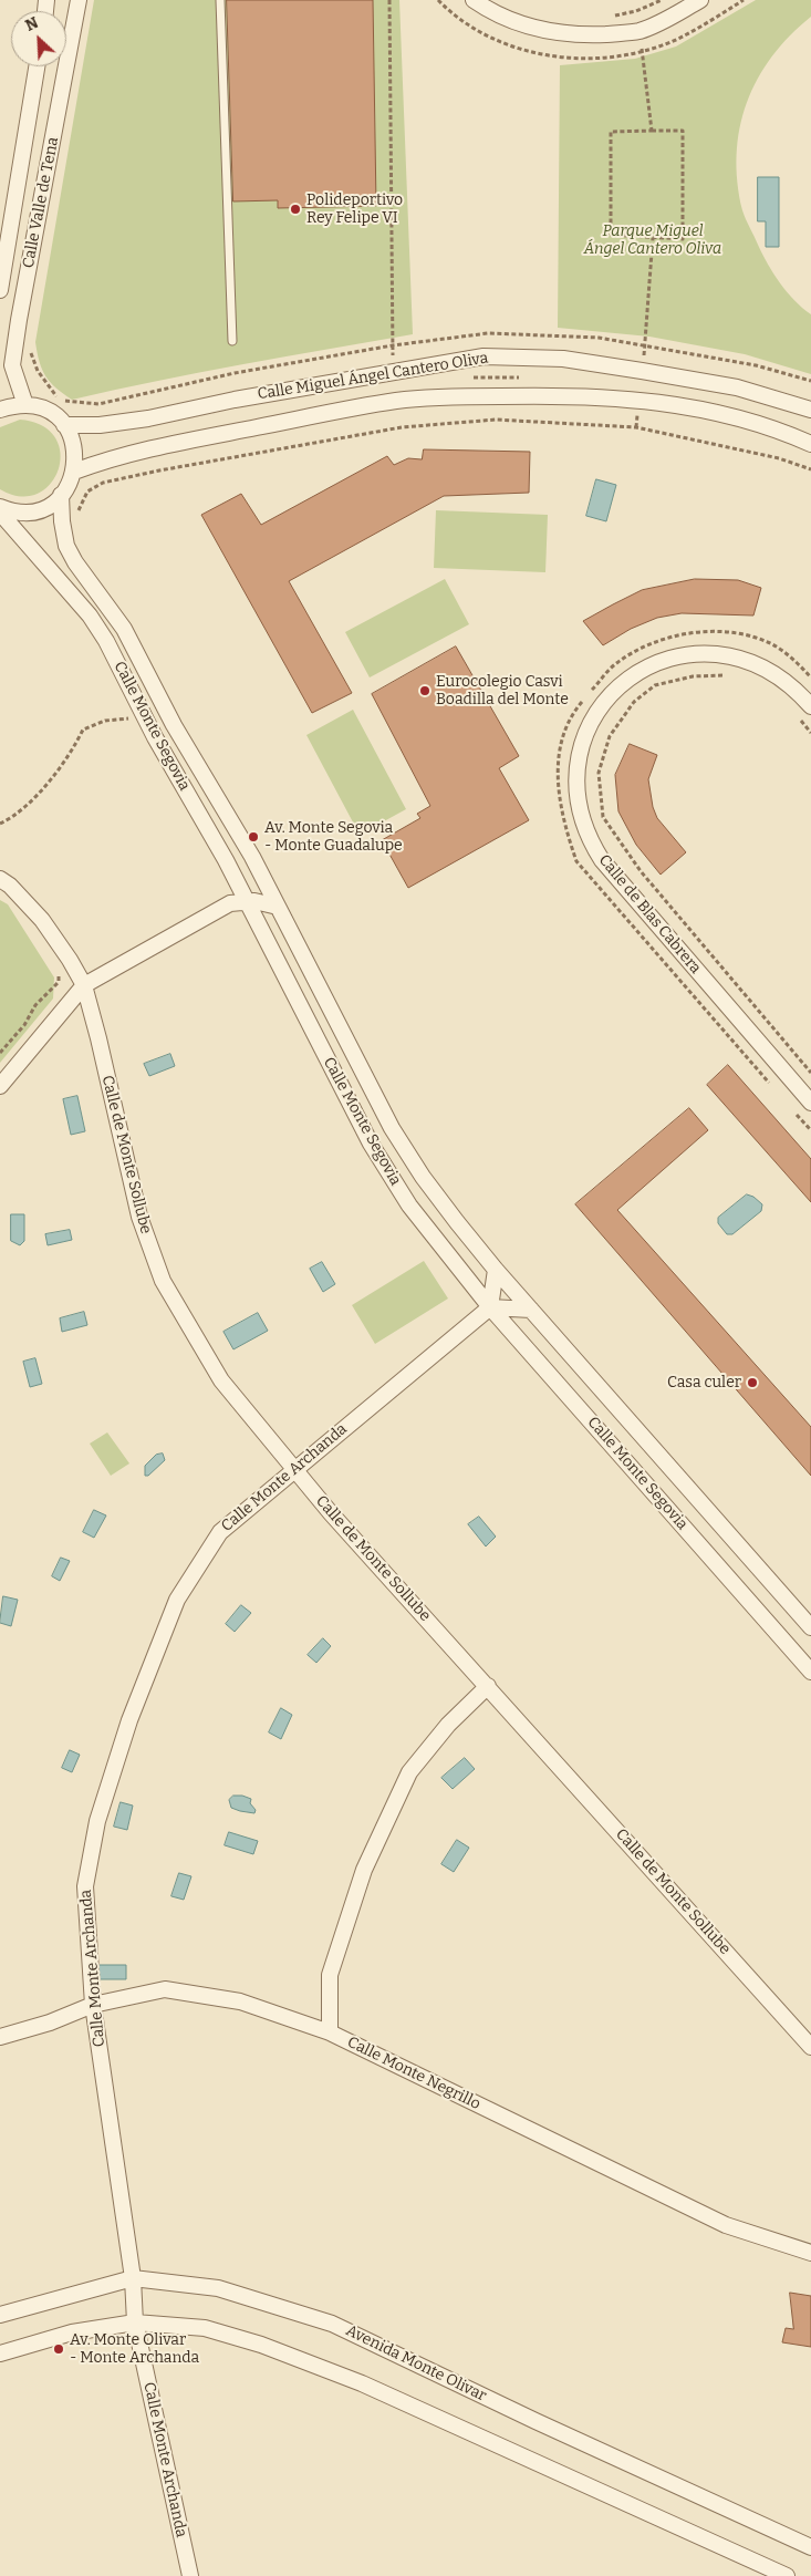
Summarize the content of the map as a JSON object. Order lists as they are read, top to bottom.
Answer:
{
  "streets": {
    "street": [
      "Calle Valle de Tena",
      "Calle Miguel Ángel Cantero Oliva",
      "Calle Monte Segovia",
      "Calle de Blas Cabrera",
      "Calle de Monte Sollube",
      "Calle Monte Archanda",
      "Calle Monte Negrillo",
      "Avenida Monte Olivar"
    ]
  },
  "crossings": [
    ["Calle Monte Segovia", "Calle Monte Archanda"],
    ["Calle de Monte Sollube", "Calle Monte Archanda"],
    ["Calle Monte Archanda", "Calle Monte Negrillo"],
    ["Calle Monte Archanda", "Avenida Monte Olivar"]
  ],
  "parks": ["Parque Miguel Ángel Cantero Oliva"],
  "places": [
    "Polideportivo Rey Felipe VI",
    "Eurocolegio Casvi Boadilla del Monte",
    "Av. Monte Segovia - Monte Guadalupe",
    "Casa culer",
    "Av. Monte Olivar - Monte Archanda"
  ],
  "north": "top left"
}
